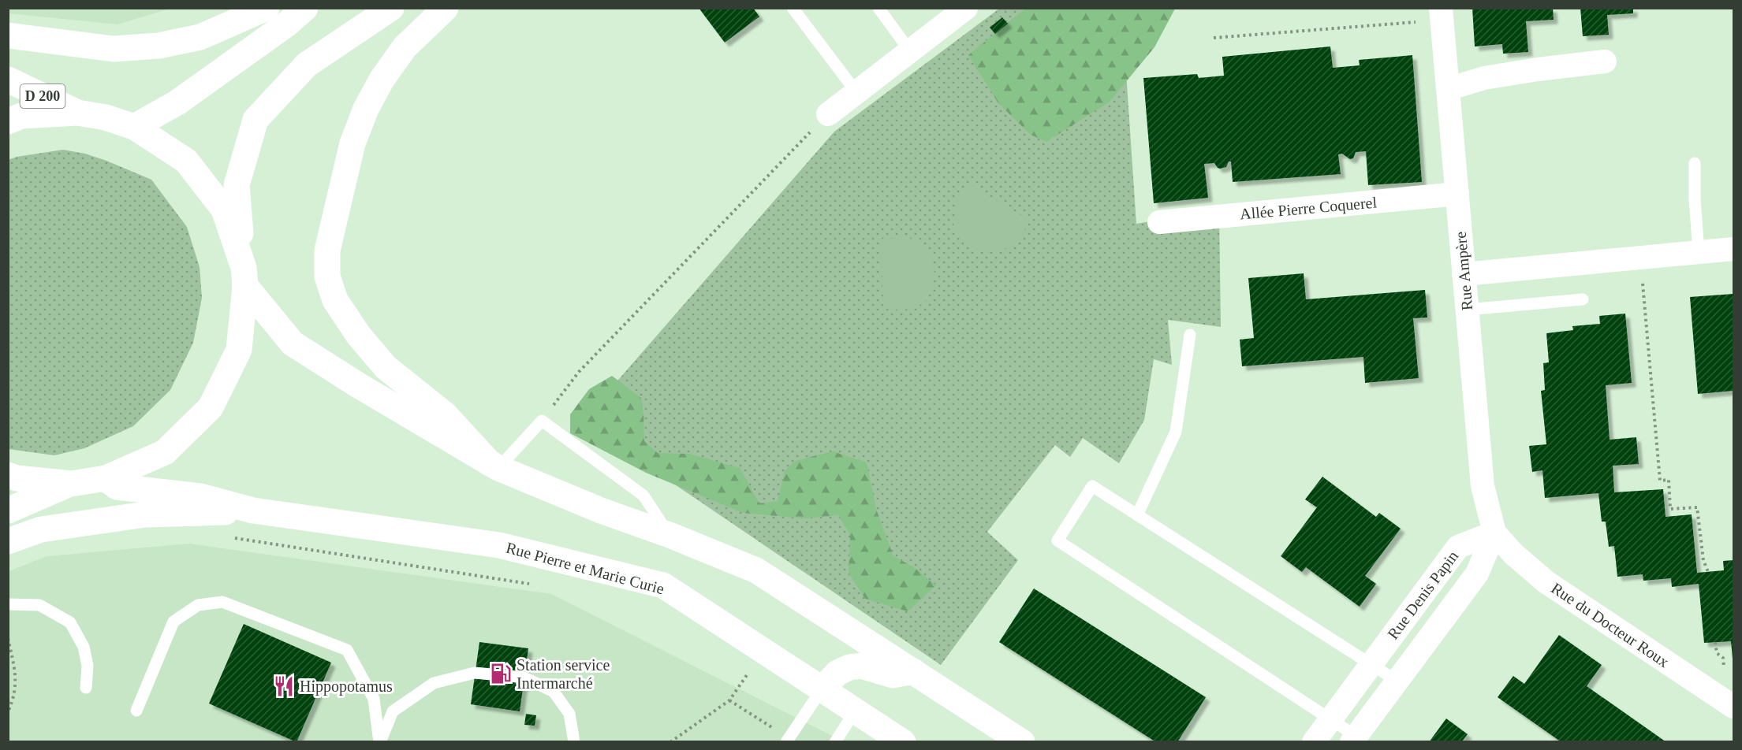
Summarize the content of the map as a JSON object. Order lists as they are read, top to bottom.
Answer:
{
  "streets": {
    "main road": ["D 200", "Rue Pierre et Marie Curie"],
    "street": [
      "Allée Pierre Coquerel",
      "Rue Ampère",
      "Rue Denis Papin",
      "Rue du Docteur Roux"
    ]
  },
  "crossings": [
    ["Allée Pierre Coquerel", "Rue Ampère"],
    ["Rue Ampère", "Rue Denis Papin"],
    ["Rue Ampère", "Rue du Docteur Roux"],
    ["Rue Denis Papin", "Rue du Docteur Roux"]
  ],
  "places": {
    "fuel station": ["Station service Intermarché"],
    "restaurant": ["Hippopotamus"]
  }
}
